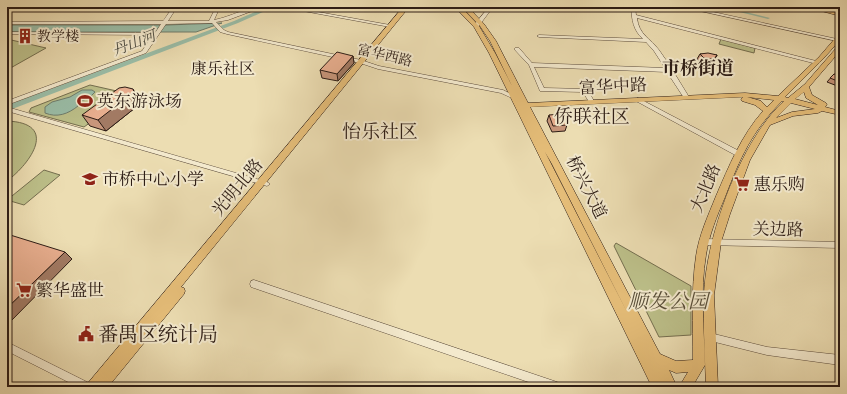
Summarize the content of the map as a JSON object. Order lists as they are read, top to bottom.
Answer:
{
  "streets": {
    "main road": [
      "富华中路",
      "光明北路",
      "桥兴大道",
      "大北路"
    ],
    "street": ["富华西路", "关边路"]
  },
  "crossings": [
    ["富华西路", "光明北路"],
    ["富华西路", "桥兴大道"],
    ["富华中路", "桥兴大道"],
    ["富华中路", "大北路"],
    ["大北路", "关边路"]
  ],
  "districts": [
    "康乐社区",
    "市桥街道",
    "侨联社区",
    "怡乐社区"
  ],
  "water": ["丹山河"],
  "parks": ["顺发公园"],
  "places": {
    "building": ["教学楼"],
    "sports": ["英东游泳场"],
    "school or university": ["市桥中心小学"],
    "supermarket": ["惠乐购", "繁华盛世"],
    "public building": ["番禺区统计局"]
  }
}
